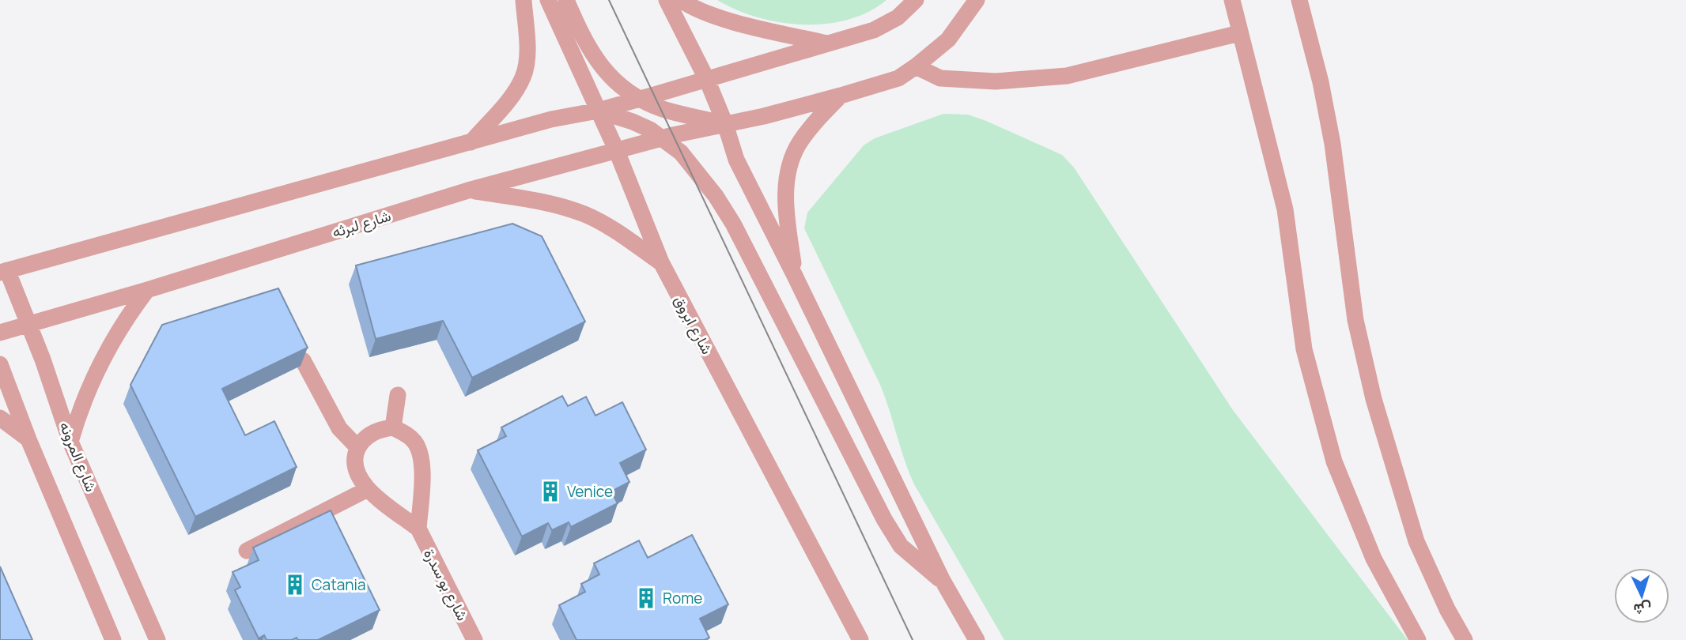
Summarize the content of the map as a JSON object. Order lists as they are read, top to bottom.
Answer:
{
  "streets": {
    "street": [
      "شارع لبرثه",
      "شارع ابروق",
      "شارع المرونه",
      "شارع بو سدرة"
    ]
  },
  "crossings": [
    ["شارع لبرثه", "شارع ابروق"],
    ["شارع لبرثه", "شارع المرونه"]
  ],
  "places": {
    "building": ["Venice", "Catania", "Rome"]
  },
  "north": "bottom"
}
